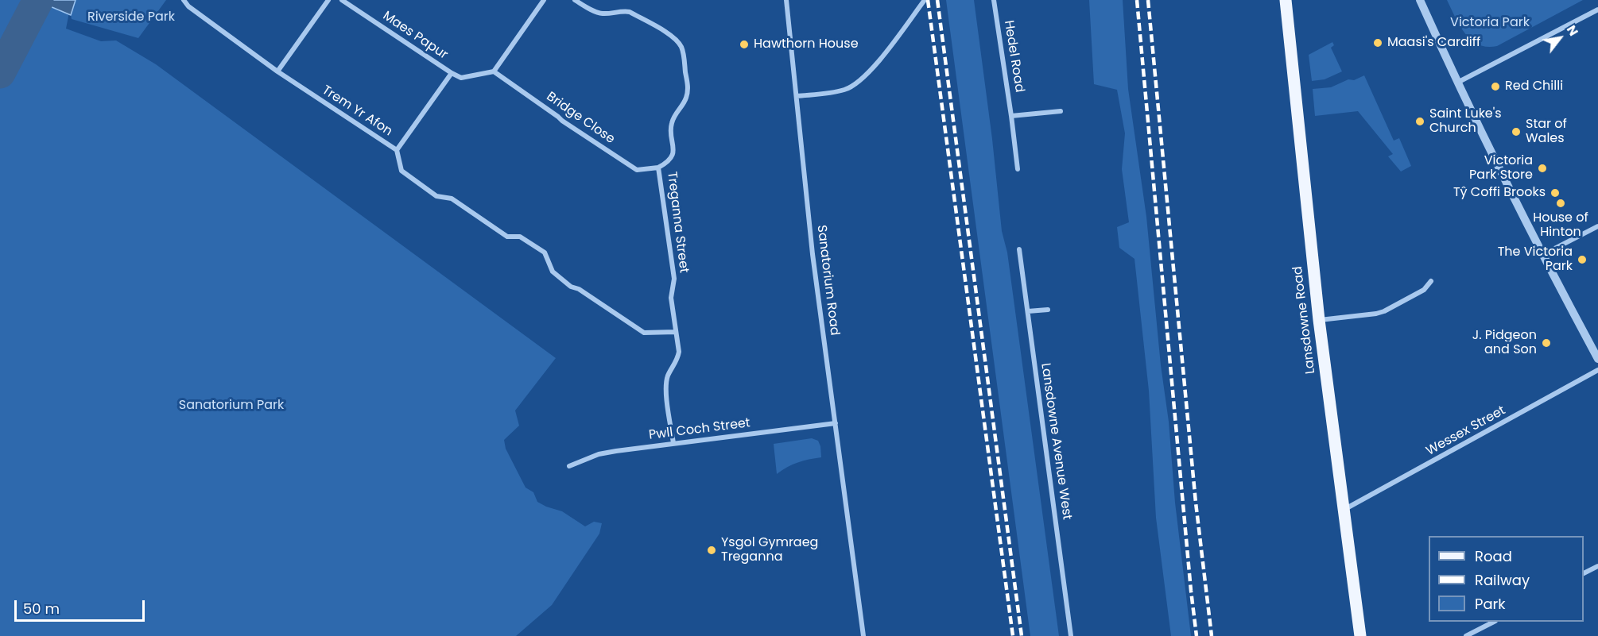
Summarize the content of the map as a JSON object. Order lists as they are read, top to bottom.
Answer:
{
  "streets": {
    "main road": ["Lansdowne Road"],
    "street": [
      "Maes Papur",
      "Hedel Road",
      "Trem Yr Afon",
      "Bridge Close",
      "Treganna Street",
      "Sanatorium Road",
      "Pwll Coch Street",
      "Wessex Street",
      "Lansdowne Avenue West"
    ]
  },
  "crossings": [
    ["Trem Yr Afon", "Treganna Street"],
    ["Bridge Close", "Treganna Street"],
    ["Treganna Street", "Pwll Coch Street"],
    ["Sanatorium Road", "Pwll Coch Street"],
    ["Lansdowne Road", "Wessex Street"]
  ],
  "parks": ["Riverside Park", "Victoria Park", "Sanatorium Park"],
  "places": [
    "Maasi's Cardiff",
    "Hawthorn House",
    "Red Chilli",
    "Saint Luke's Church",
    "Star of Wales",
    "Victoria Park Store",
    "Tŷ Coffi Brooks",
    "House of Hinton",
    "The Victoria Park",
    "J. Pidgeon and Son",
    "Ysgol Gymraeg Treganna"
  ],
  "legend": ["Road", "Railway", "Park"],
  "scale_bar": "50 m",
  "north": "top right"
}
